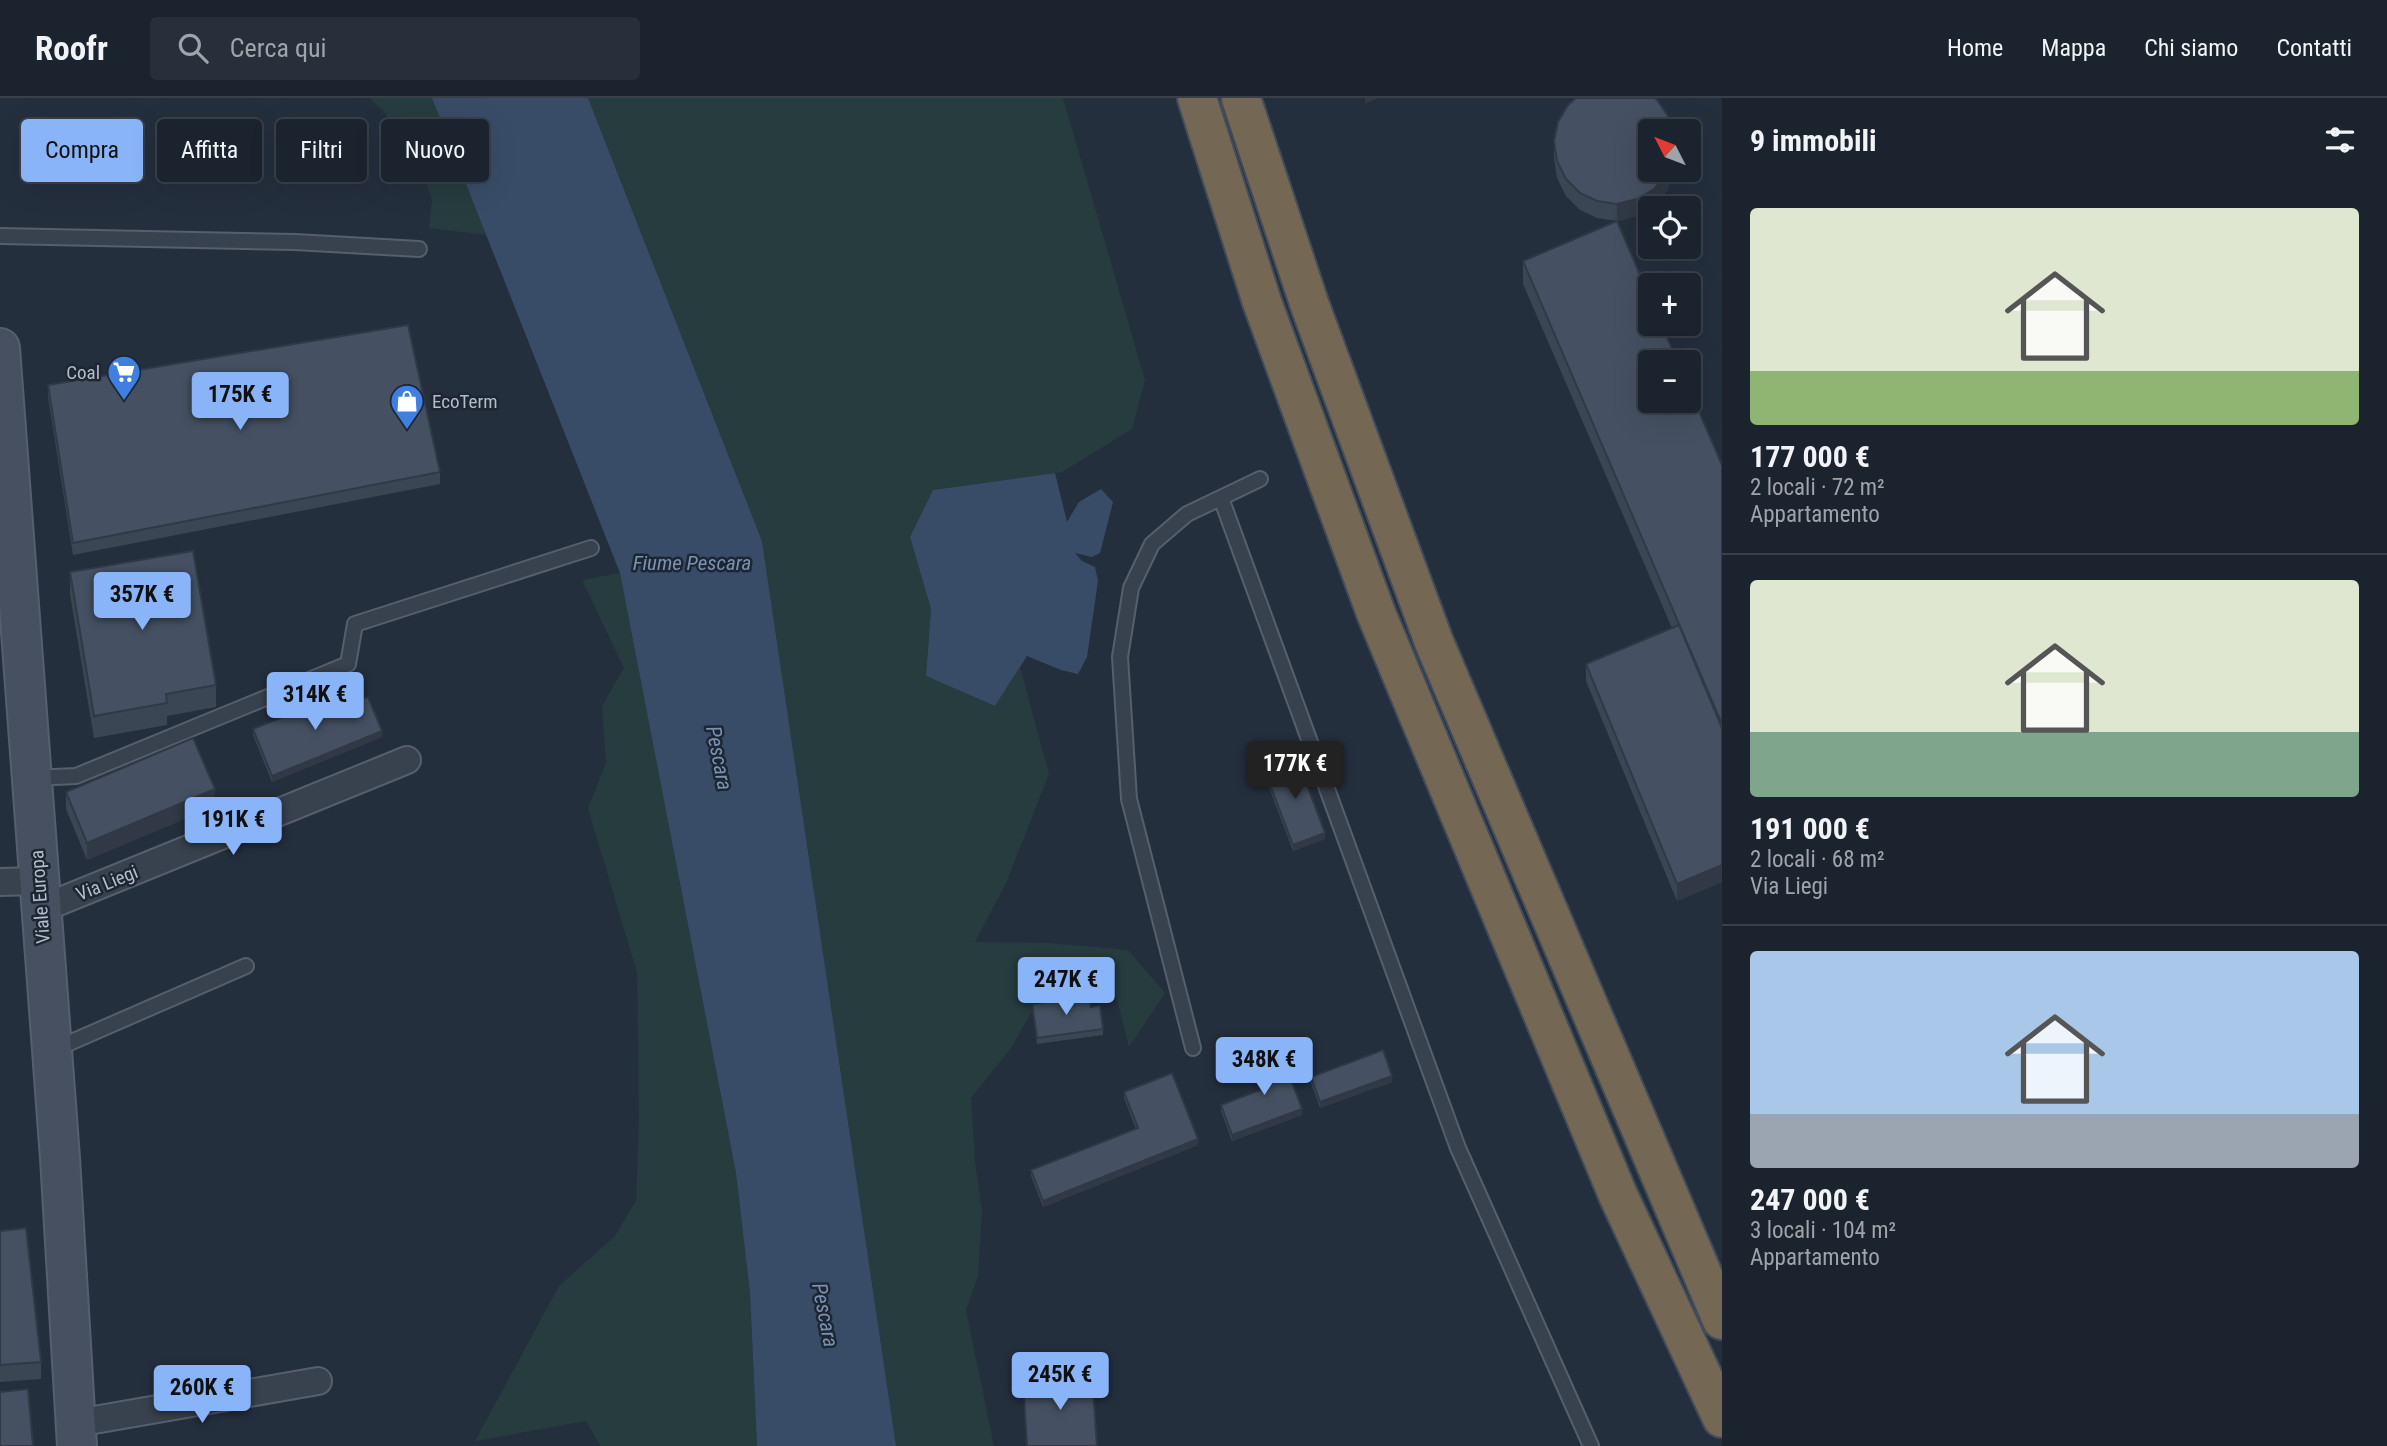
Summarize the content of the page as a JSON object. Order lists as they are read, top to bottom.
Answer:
{
  "streets": {
    "main road": ["Viale Europa"],
    "street": ["Via Liegi"]
  },
  "crossings": [
    ["Via Liegi", "Viale Europa"]
  ],
  "water": ["Fiume Pescara", "Pescara"],
  "places": {
    "supermarket": ["Coal"],
    "shop": ["EcoTerm"]
  },
  "north": "top left",
  "page": {
    "header": "Roofr",
    "search": "Cerca qui",
    "nav": [
      "Home",
      "Mappa",
      "Chi siamo",
      "Contatti"
    ],
    "heading": "9 immobili",
    "map_buttons": ["+", "−"],
    "chip": [
      "Compra",
      "Affitta",
      "Filtri",
      "Nuovo"
    ],
    "list": [
      {
        "name": "177 000 €",
        "note": "2 locali · 72 m² · Appartamento"
      },
      {
        "name": "191 000 €",
        "note": "2 locali · 68 m² · Via Liegi"
      },
      {
        "name": "247 000 €",
        "note": "3 locali · 104 m² · Appartamento"
      }
    ],
    "price": [
      "175K €",
      "357K €",
      "314K €",
      "177K €",
      "191K €",
      "247K €",
      "348K €",
      "245K €",
      "260K €"
    ]
  }
}
